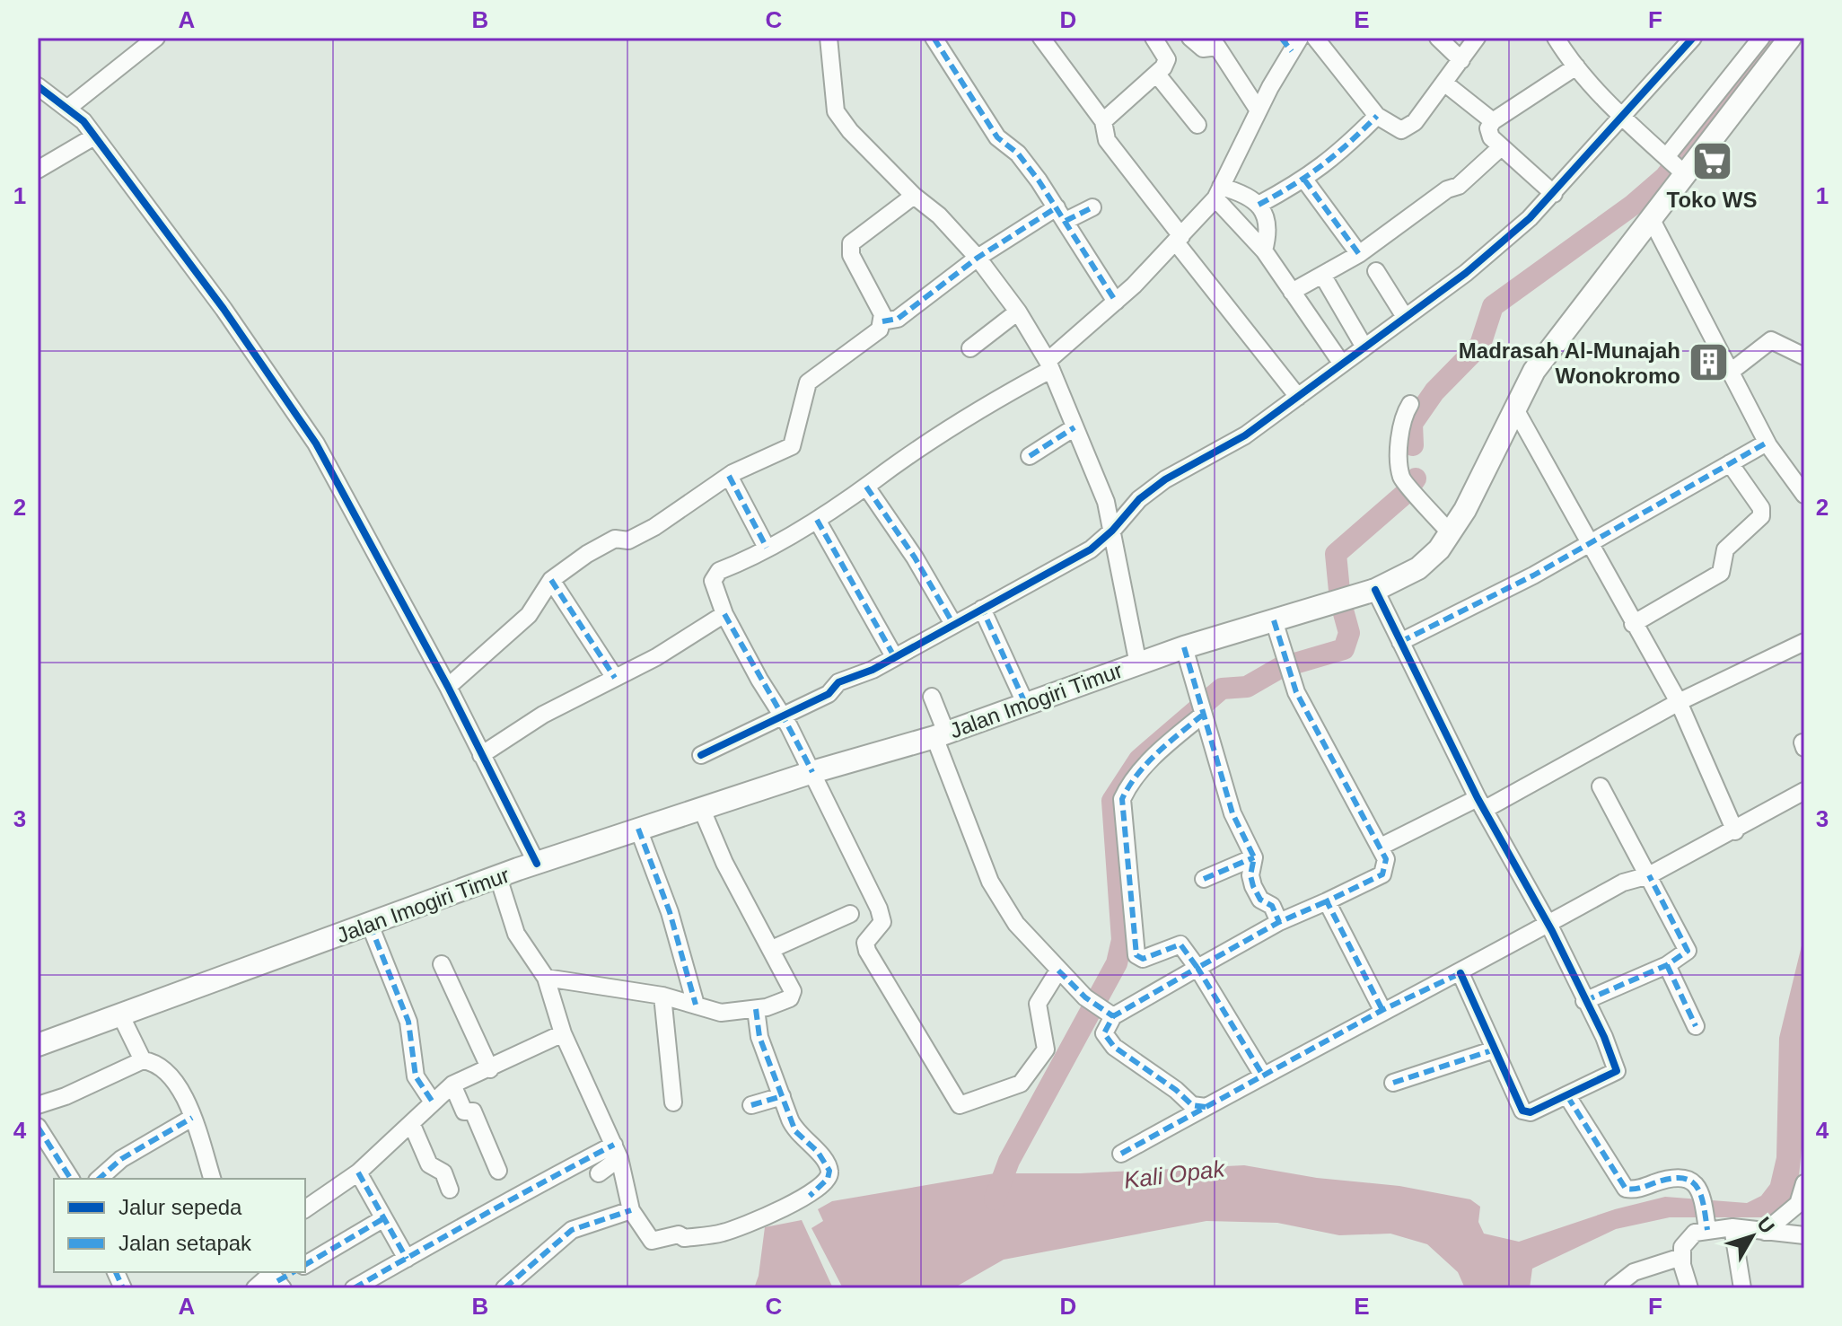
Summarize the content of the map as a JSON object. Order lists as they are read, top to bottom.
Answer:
{
  "streets": {
    "main road": ["Jalan Imogiri Timur"]
  },
  "water": ["Kali Opak"],
  "places": {
    "supermarket": ["Toko WS"],
    "building": ["Madrasah Al-Munajah Wonokromo"]
  },
  "legend": ["Jalur sepeda", "Jalan setapak"],
  "north": "top right",
  "grid": {
    "columns": [
      "A",
      "B",
      "C",
      "D",
      "E",
      "F"
    ],
    "rows": [
      "1",
      "2",
      "3",
      "4"
    ]
  }
}
